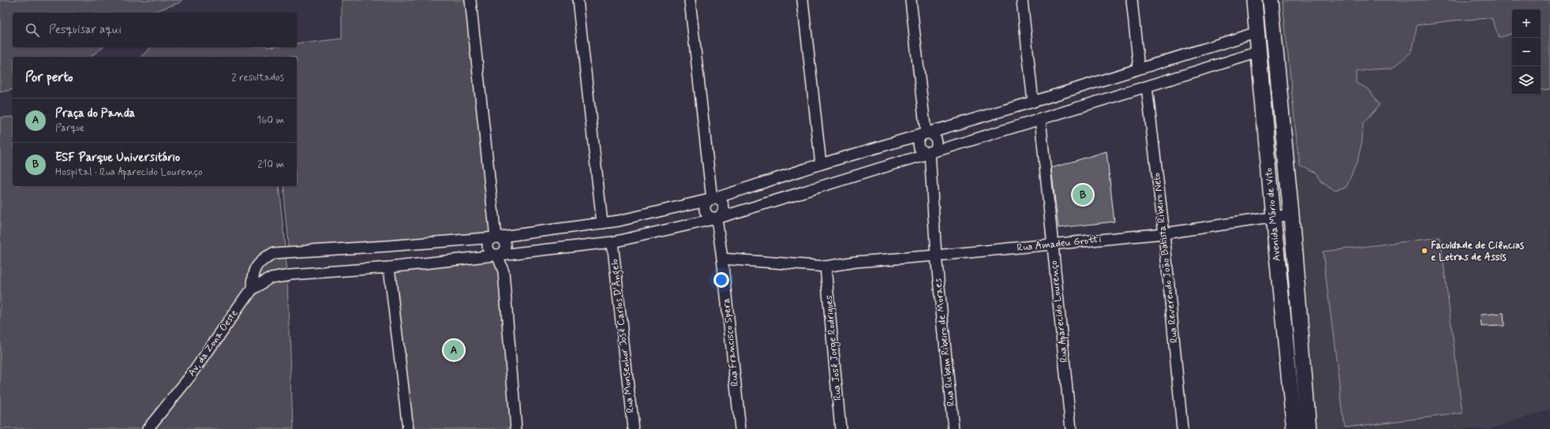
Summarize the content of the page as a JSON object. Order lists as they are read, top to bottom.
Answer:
{
  "streets": {
    "main road": ["Avenida Mário de Vito"],
    "street": [
      "Rua Amadeu Grotti",
      "Rua Reverendo João Batista Ribeiro Neto",
      "Rua Aparecido Lourenço",
      "Rua Monsenhor José Carlos D'Ângelo",
      "Rua Francisco Spera",
      "Rua Rubem Ribeiro de Moraes",
      "Av, da Zona Oeste",
      "Rua José Jorge Rodrigues"
    ]
  },
  "crossings": [
    ["Avenida Mário de Vito", "Rua Amadeu Grotti"],
    ["Avenida Mário de Vito", "Av, da Zona Oeste"],
    ["Rua Amadeu Grotti", "Rua Reverendo João Batista Ribeiro Neto"],
    ["Rua Amadeu Grotti", "Rua Aparecido Lourenço"],
    ["Rua Amadeu Grotti", "Rua Francisco Spera"],
    ["Rua Amadeu Grotti", "Rua Rubem Ribeiro de Moraes"],
    ["Rua Amadeu Grotti", "Rua José Jorge Rodrigues"],
    ["Rua Reverendo João Batista Ribeiro Neto", "Av, da Zona Oeste"],
    ["Rua Aparecido Lourenço", "Av, da Zona Oeste"],
    ["Rua Monsenhor José Carlos D'Ângelo", "Av, da Zona Oeste"],
    ["Rua Francisco Spera", "Av, da Zona Oeste"],
    ["Rua Rubem Ribeiro de Moraes", "Av, da Zona Oeste"]
  ],
  "places": ["Faculdade de Ciências e Letras de Assis"],
  "page": {
    "map_buttons": ["+", "−"],
    "search": "Pesquisar aqui",
    "heading": ["Por perto", "2 resultados"],
    "list": [
      {
        "mark": "A",
        "name": "Praça do Panda",
        "note": "Parque",
        "value": "160 m"
      },
      {
        "mark": "B",
        "name": "ESF Parque Universitário",
        "note": "Hospital · Rua Aparecido Lourenço",
        "value": "210 m"
      }
    ],
    "pins": ["B", "A"]
  }
}
